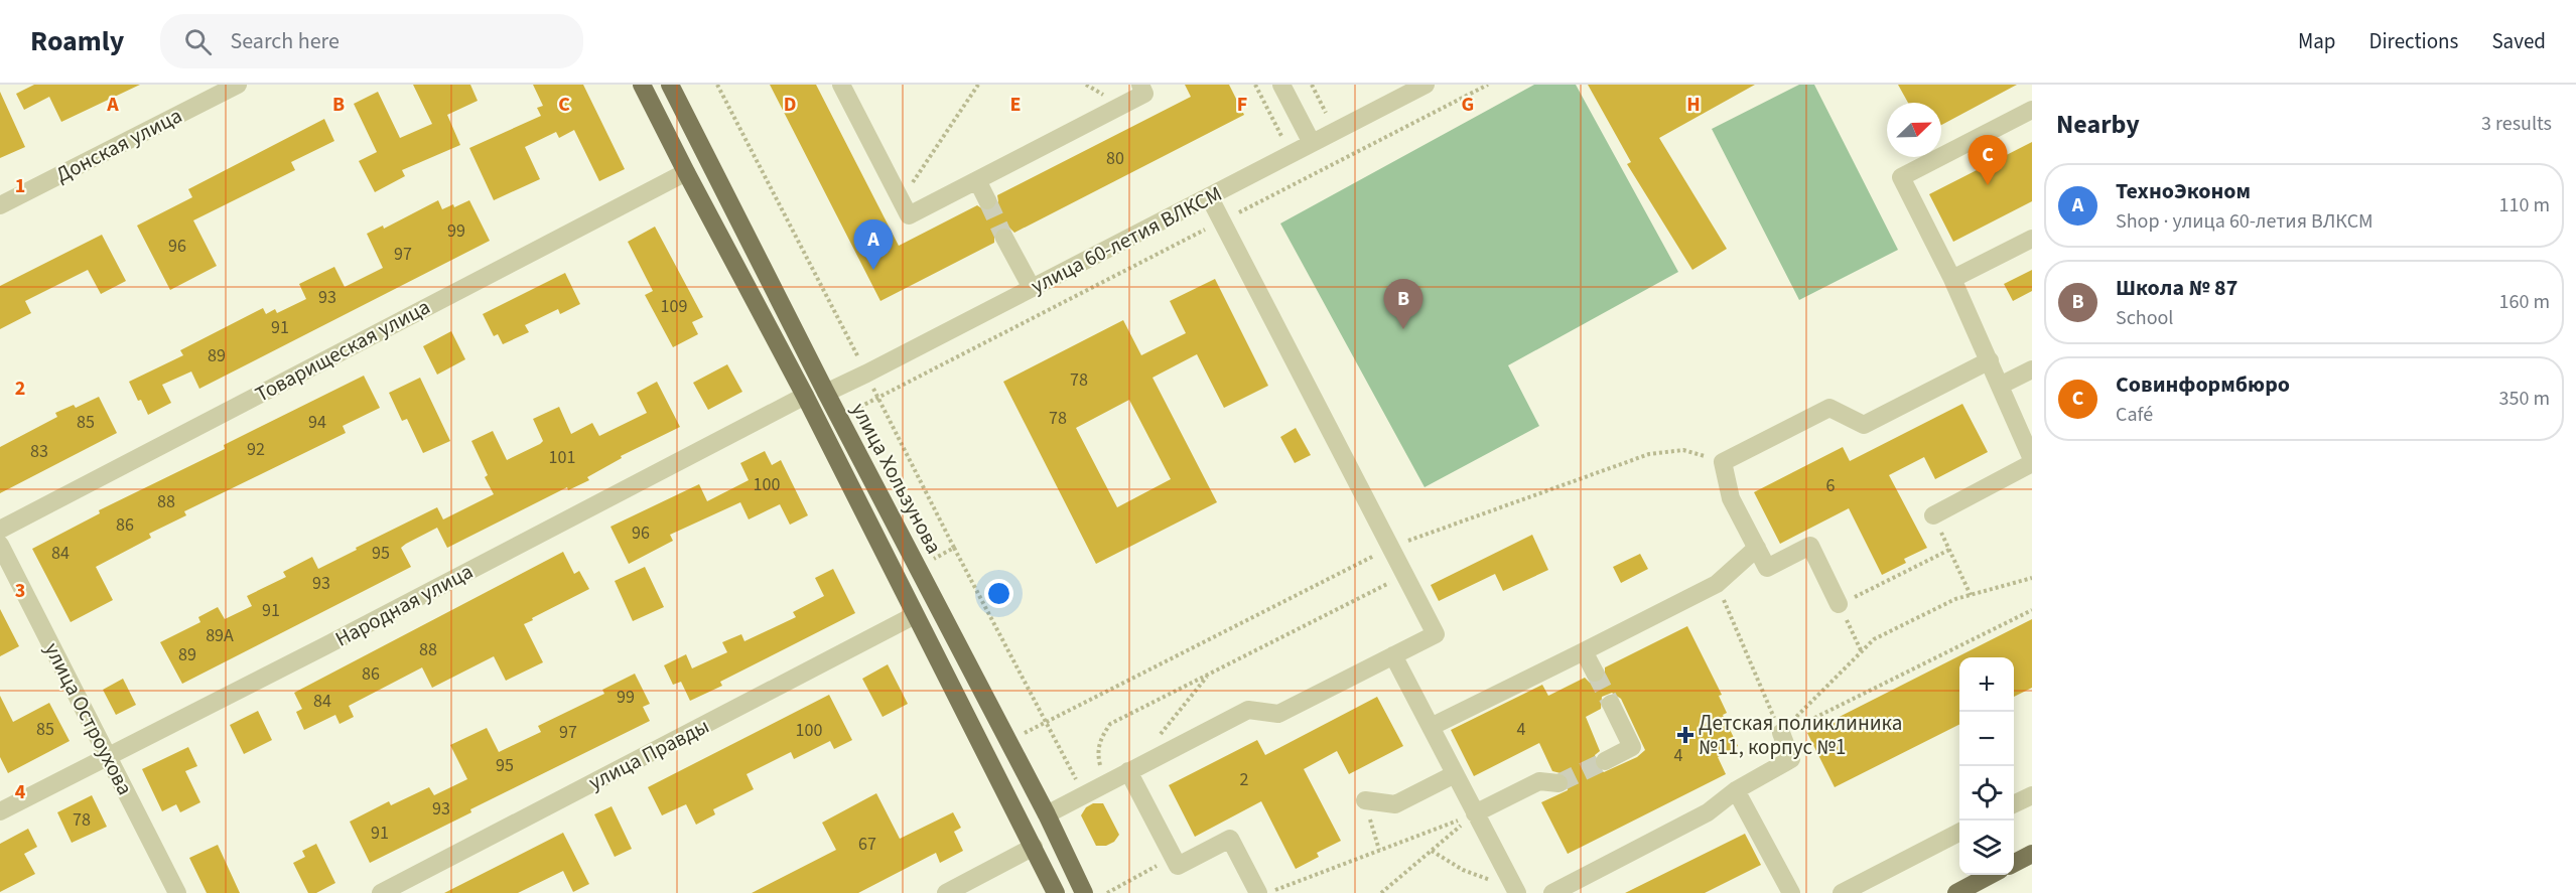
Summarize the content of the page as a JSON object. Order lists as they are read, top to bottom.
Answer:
{
  "streets": {
    "main road": ["улица Хользунова"],
    "street": [
      "Донская улица",
      "улица 60-летия ВЛКСМ",
      "Товарищеская улица",
      "Народная улица",
      "улица Остроухова",
      "улица Правды"
    ]
  },
  "crossings": [
    ["улица 60-летия ВЛКСМ", "улица Хользунова"],
    ["Товарищеская улица", "улица Хользунова"],
    ["улица Хользунова", "Народная улица"],
    ["улица Хользунова", "улица Правды"],
    ["Народная улица", "улица Остроухова"]
  ],
  "places": {
    "health": ["Детская поликлиника №11, корпус №1"]
  },
  "house_numbers": [
    "80",
    "99",
    "96",
    "97",
    "93",
    "109",
    "91",
    "89",
    "78",
    "78",
    "85",
    "94",
    "92",
    "83",
    "101",
    "100",
    "6",
    "88",
    "86",
    "96",
    "84",
    "95",
    "93",
    "91",
    "89А",
    "88",
    "89",
    "86",
    "99",
    "84",
    "85",
    "4",
    "100",
    "97",
    "4",
    "95",
    "2",
    "93",
    "78",
    "91",
    "67"
  ],
  "north": "top right",
  "page": {
    "header": "Roamly",
    "search": "Search here",
    "nav": ["Map", "Directions", "Saved"],
    "heading": ["Nearby", "3 results"],
    "pins": ["C", "A", "B"],
    "list": [
      {
        "mark": "A",
        "name": "ТехноЭконом",
        "note": "Shop · улица 60-летия ВЛКСМ",
        "value": "110 m"
      },
      {
        "mark": "B",
        "name": "Школа № 87",
        "note": "School",
        "value": "160 m"
      },
      {
        "mark": "C",
        "name": "Совинформбюро",
        "note": "Café",
        "value": "350 m"
      }
    ],
    "map_buttons": ["+", "−"]
  },
  "grid": {
    "columns": [
      "A",
      "B",
      "C",
      "D",
      "E",
      "F",
      "G",
      "H"
    ],
    "rows": [
      "1",
      "2",
      "3",
      "4"
    ]
  }
}
